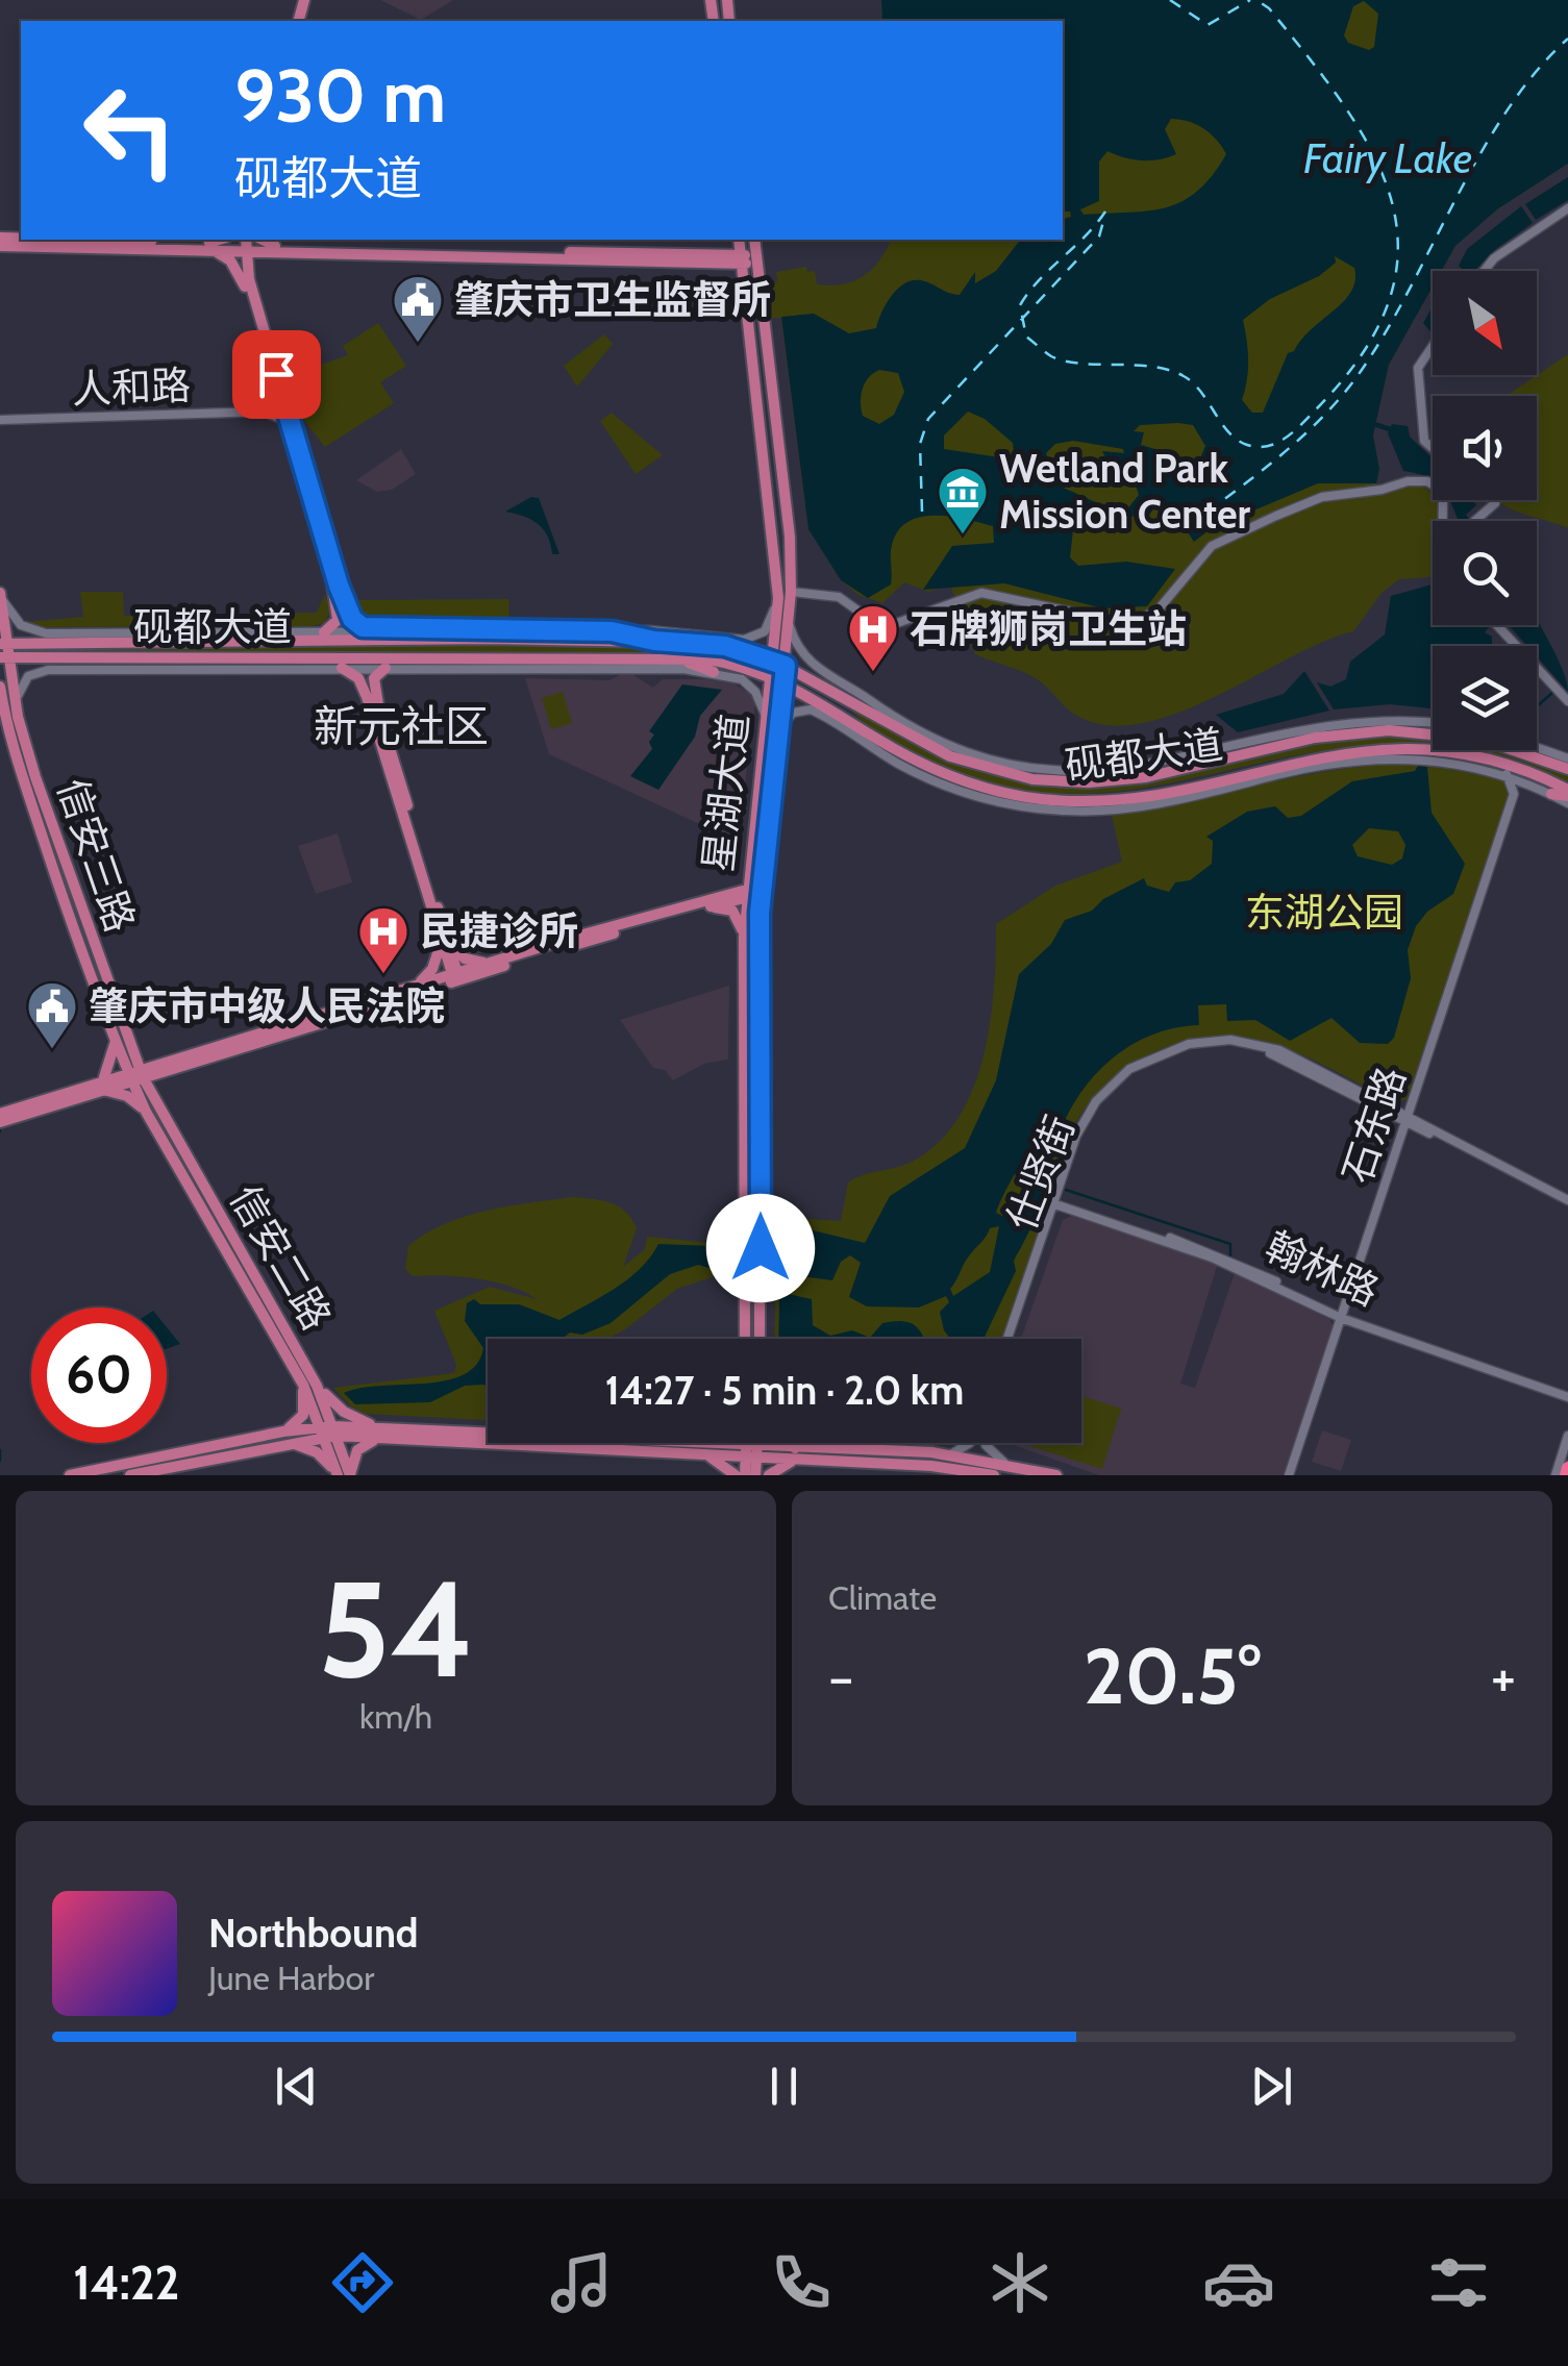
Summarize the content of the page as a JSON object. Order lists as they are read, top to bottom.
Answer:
{
  "streets": {
    "main road": [
      "砚都大道",
      "星湖大道",
      "信安三路",
      "信安二路"
    ],
    "street": [
      "人和路",
      "石东路",
      "仕贤街",
      "翰林路"
    ]
  },
  "crossings": [
    ["砚都大道", "星湖大道"],
    ["砚都大道", "信安三路"],
    ["信安三路", "信安二路"],
    ["石东路", "仕贤街"],
    ["石东路", "翰林路"],
    ["仕贤街", "翰林路"]
  ],
  "districts": ["新元社区"],
  "water": ["Fairy Lake"],
  "parks": ["东湖公园"],
  "places": {
    "public building": ["肇庆市卫生监督所", "肇庆市中级人民法院"],
    "museum": ["Wetland Park Mission Center"],
    "hospital": ["石牌狮岗卫生站", "民捷诊所"]
  },
  "north": "bottom right",
  "page": {
    "turn": ["930 m", "砚都大道"],
    "limit": "60",
    "trip": "14:27 · 5 min · 2.0 km",
    "tile": [
      ["54", "km/h"],
      "Climate"
    ],
    "heat": ["−", "20.5°", "+"],
    "song": ["Northbound", "June Harbor"],
    "tabs": "14:22"
  }
}
